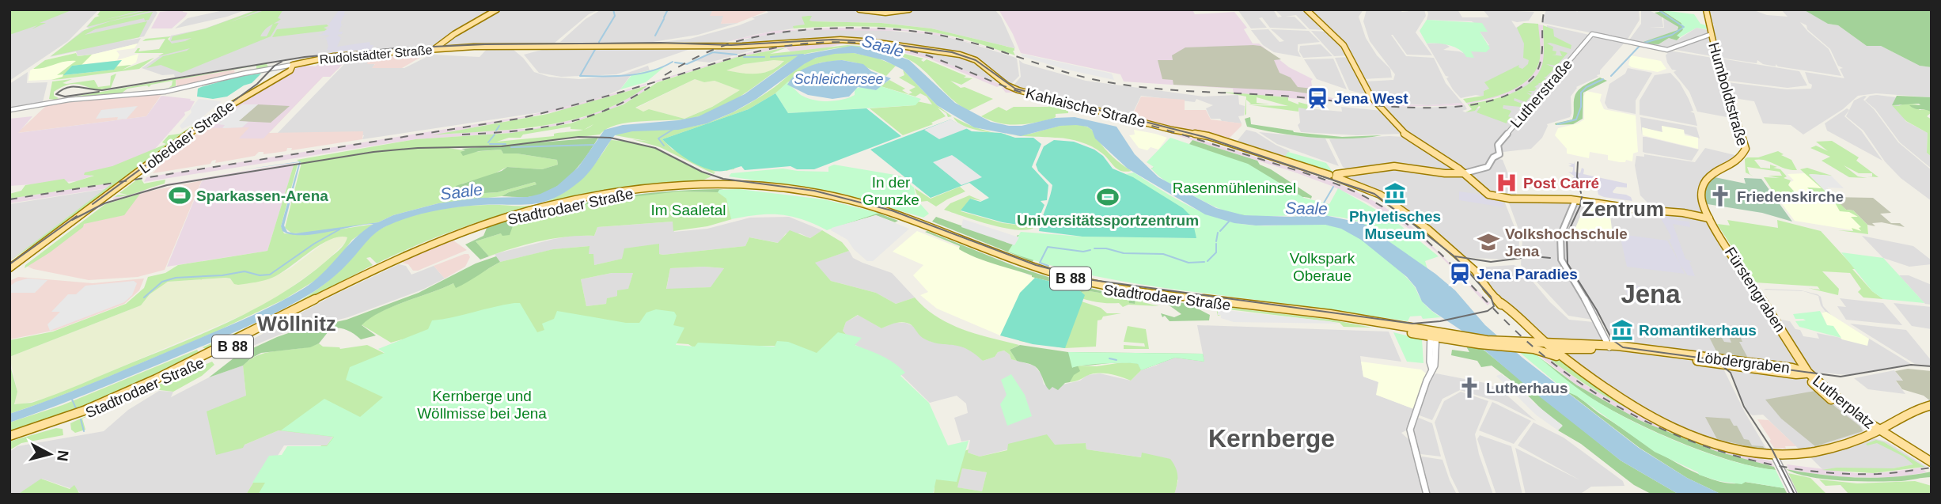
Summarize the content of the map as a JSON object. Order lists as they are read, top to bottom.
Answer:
{
  "streets": {
    "main road": [
      "Rudolstädter Straße",
      "Humboldtstraße",
      "Kahlaische Straße",
      "Lobedaer Straße",
      "Stadtrodaer Straße",
      "B 88",
      "Fürstengraben",
      "Löbdergraben",
      "Lutherplatz"
    ],
    "street": ["Lutherstraße"]
  },
  "crossings": [
    ["Rudolstädter Straße", "Kahlaische Straße"],
    ["Rudolstädter Straße", "Lobedaer Straße"],
    ["Lutherstraße", "Humboldtstraße"],
    ["Humboldtstraße", "Fürstengraben"],
    ["Kahlaische Straße", "Stadtrodaer Straße"],
    ["Kahlaische Straße", "Löbdergraben"],
    ["Kahlaische Straße", "Lutherplatz"],
    ["Stadtrodaer Straße", "Löbdergraben"],
    ["Fürstengraben", "Lutherplatz"],
    ["Löbdergraben", "Lutherplatz"]
  ],
  "districts": [
    "Zentrum",
    "Jena",
    "Wöllnitz",
    "Kernberge"
  ],
  "water": ["Saale", "Schleichersee"],
  "parks": [
    "In der Grunzke",
    "Rasenmühleninsel",
    "Im Saaletal",
    "Volkspark Oberaue",
    "Kernberge und Wöllmisse bei Jena"
  ],
  "places": {
    "station": ["Jena West", "Jena Paradies"],
    "hospital": ["Post Carré"],
    "museum": ["Phyletisches Museum", "Romantikerhaus"],
    "sports": ["Sparkassen-Arena", "Universitätssportzentrum"],
    "church": ["Friedenskirche", "Lutherhaus"],
    "school or university": ["Volkshochschule Jena"]
  },
  "north": "right"
}
